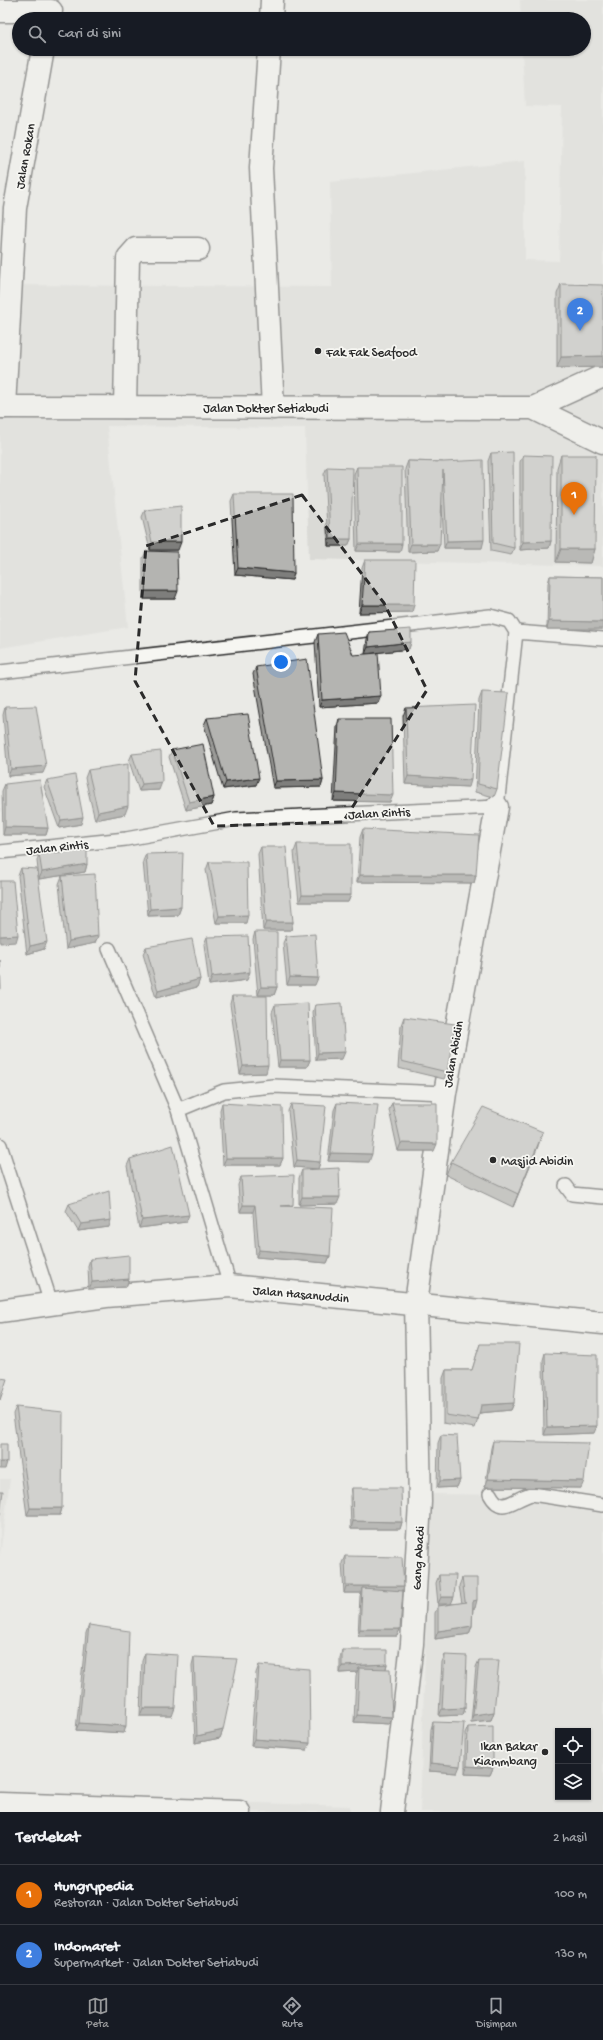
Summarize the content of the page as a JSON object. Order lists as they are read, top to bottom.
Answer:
{
  "streets": {
    "street": [
      "Jalan Rokan",
      "Jalan Dokter Setiabudi",
      "Jalan Abidin",
      "Jalan Hasanuddin",
      "Gang Abadi"
    ],
    "lane": ["Jalan Rintis"]
  },
  "crossings": [
    ["Jalan Rokan", "Jalan Dokter Setiabudi"],
    ["Jalan Rintis", "Jalan Abidin"],
    ["Jalan Abidin", "Jalan Hasanuddin"],
    ["Jalan Abidin", "Gang Abadi"],
    ["Jalan Hasanuddin", "Gang Abadi"]
  ],
  "places": ["Fak Fak Seafood", "Masjid Abidin", "Ikan Bakar Kiammbang"],
  "page": {
    "search": "Cari di sini",
    "pins": ["2", "1"],
    "heading": ["Terdekat", "2 hasil"],
    "list": [
      {
        "mark": "1",
        "name": "Hungrypedia",
        "note": "Restoran · Jalan Dokter Setiabudi",
        "value": "100 m"
      },
      {
        "mark": "2",
        "name": "Indomaret",
        "note": "Supermarket · Jalan Dokter Setiabudi",
        "value": "130 m"
      }
    ],
    "nav": ["Peta", "Rute", "Disimpan"]
  }
}
